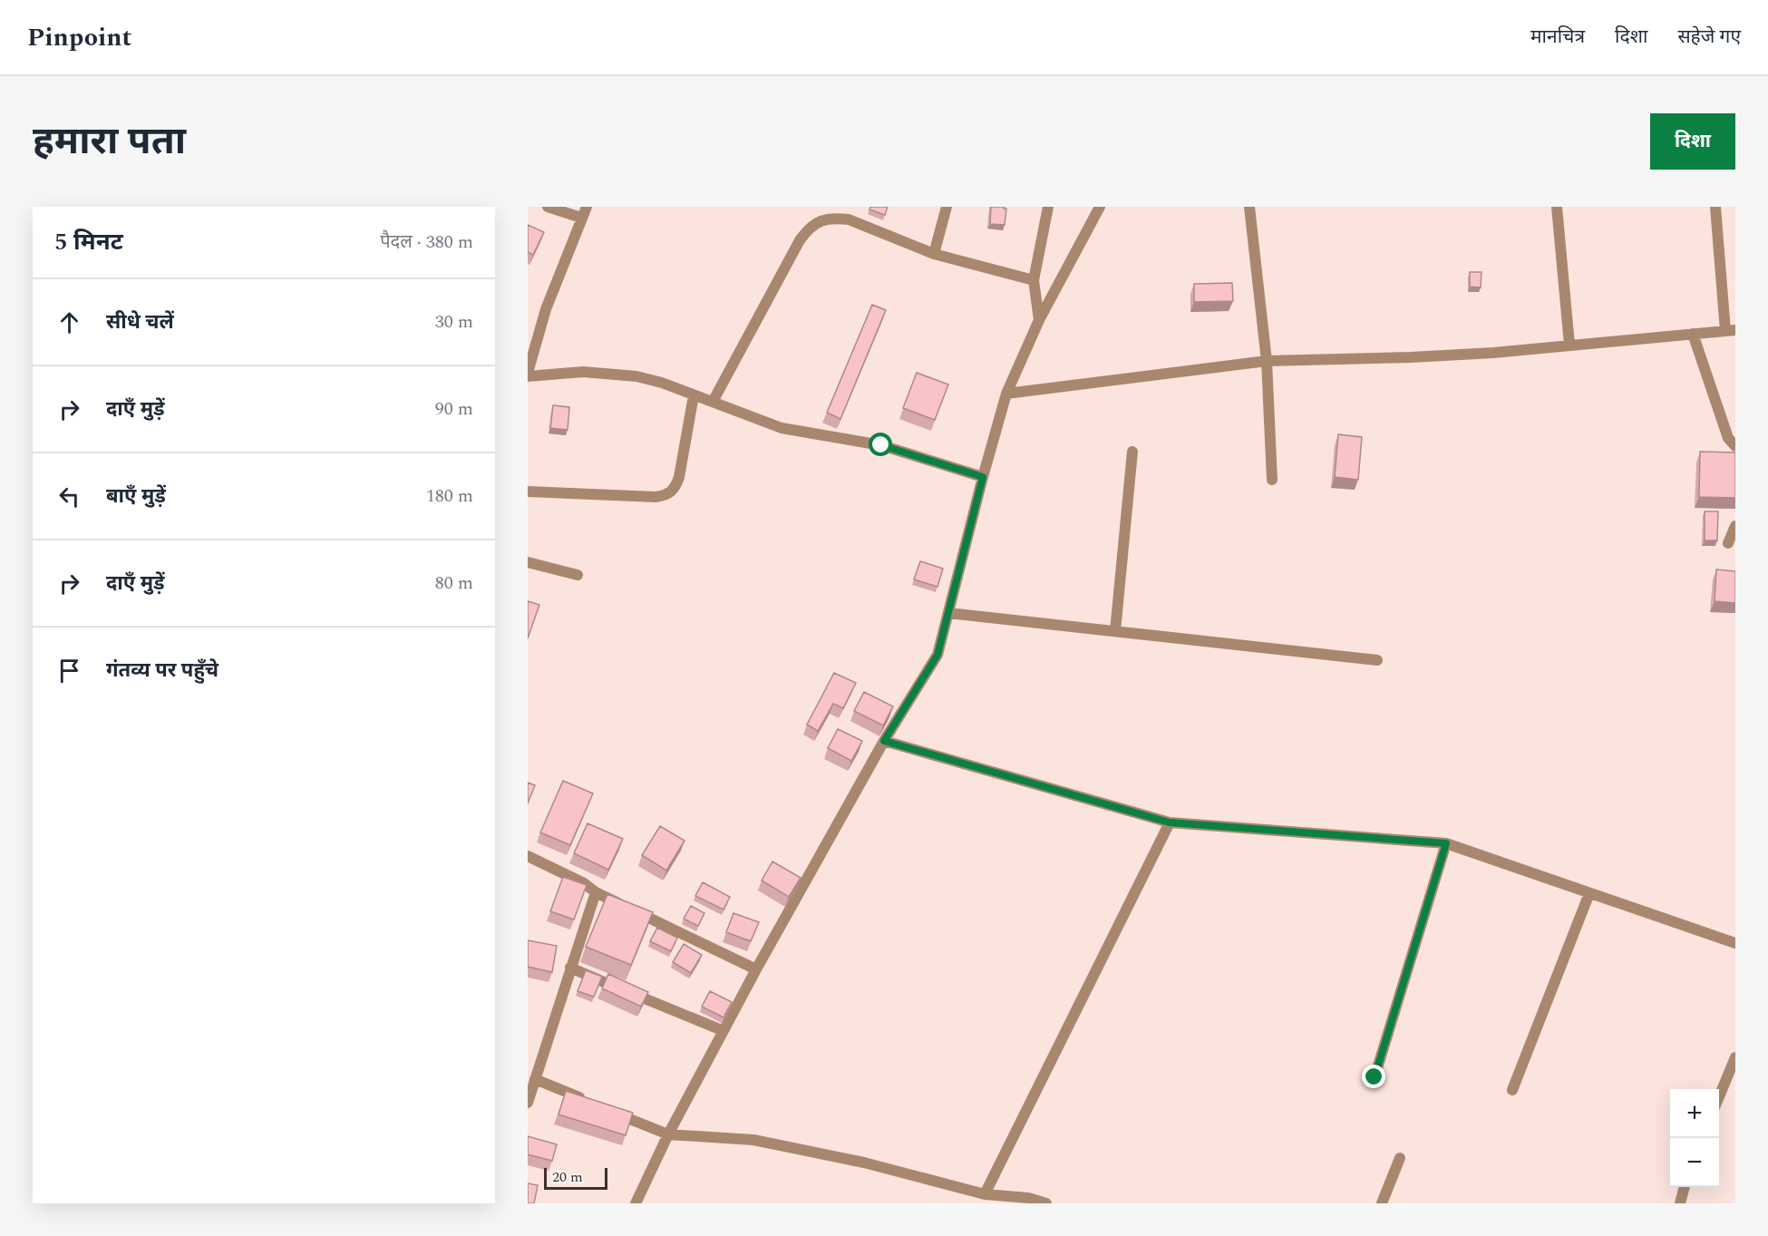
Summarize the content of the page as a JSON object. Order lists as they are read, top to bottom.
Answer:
{
  "scale_bar": "20 m",
  "page": {
    "header": "Pinpoint",
    "nav": ["मानचित्र", "दिशा", "सहेजे गए"],
    "title": "हमारा पता",
    "buttons": "दिशा",
    "heading": ["5 मिनट", "पैदल · 380 m"],
    "list": [
      ["सीधे चलें", "30 m"],
      ["दाएँ मुड़ें", "90 m"],
      ["बाएँ मुड़ें", "180 m"],
      ["दाएँ मुड़ें", "80 m"],
      "गंतव्य पर पहुँचे"
    ],
    "map_buttons": ["+", "−"],
    "scale": "20 m"
  }
}
